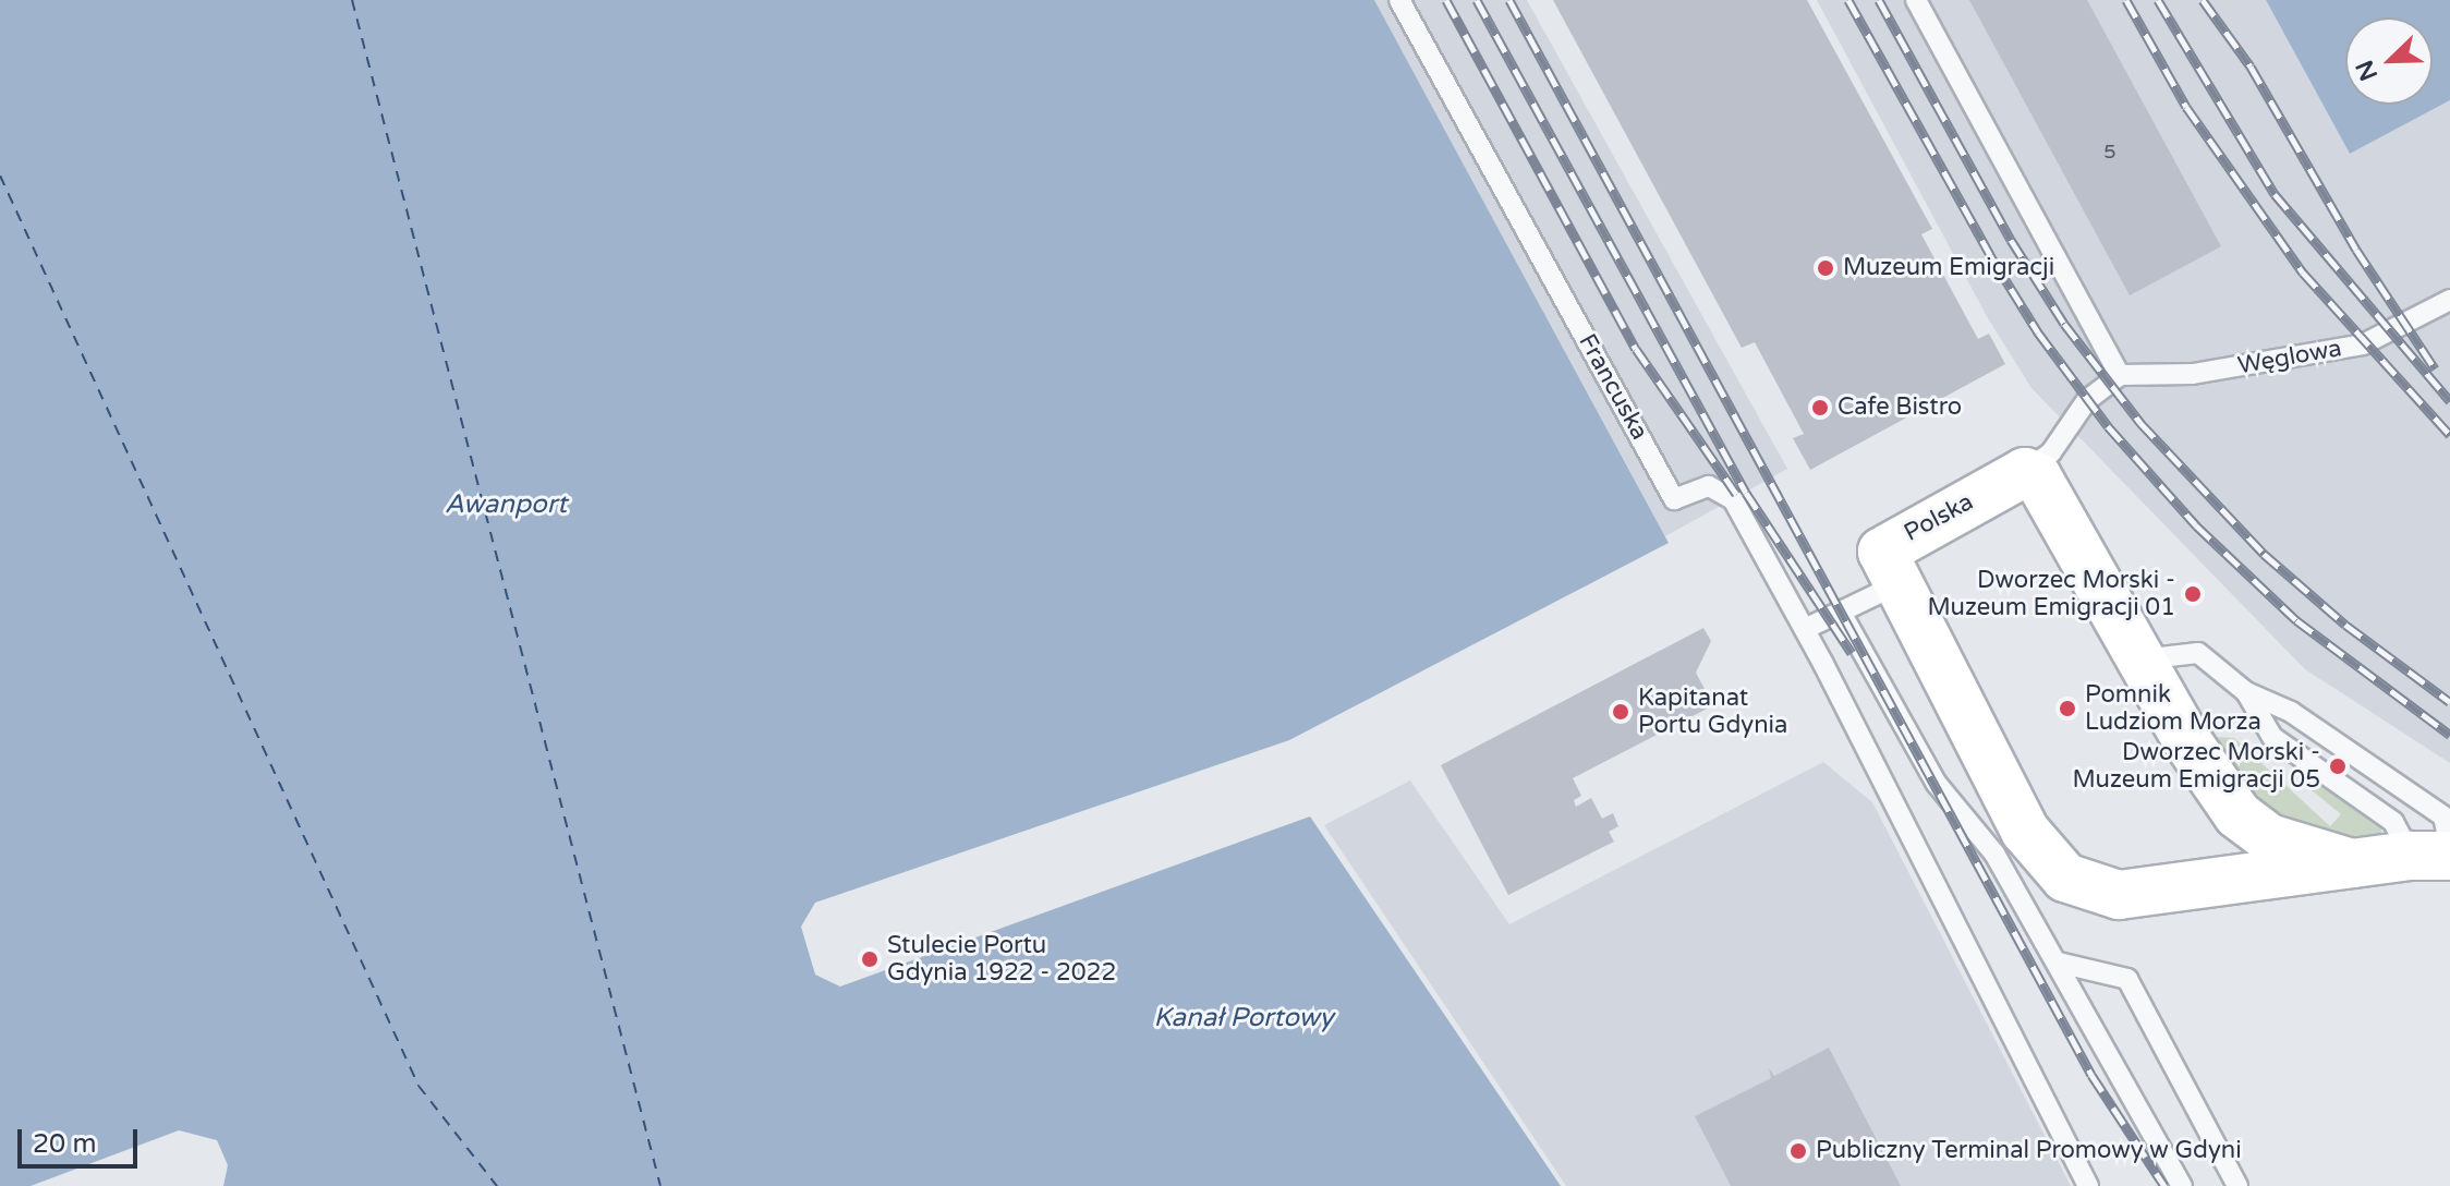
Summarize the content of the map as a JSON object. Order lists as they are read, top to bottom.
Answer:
{
  "streets": {
    "highway": ["Polska"],
    "lane": ["Węglowa", "Francuska"]
  },
  "water": ["Awanport", "Kanał Portowy"],
  "places": [
    "Muzeum Emigracji",
    "Cafe Bistro",
    "Dworzec Morski - Muzeum Emigracji 01",
    "Pomnik Ludziom Morza",
    "Kapitanat Portu Gdynia",
    "Dworzec Morski - Muzeum Emigracji 05",
    "Stulecie Portu Gdynia 1922 - 2022",
    "Publiczny Terminal Promowy w Gdyni"
  ],
  "house_numbers": ["5"],
  "scale_bar": "20 m",
  "north": "bottom left"
}
